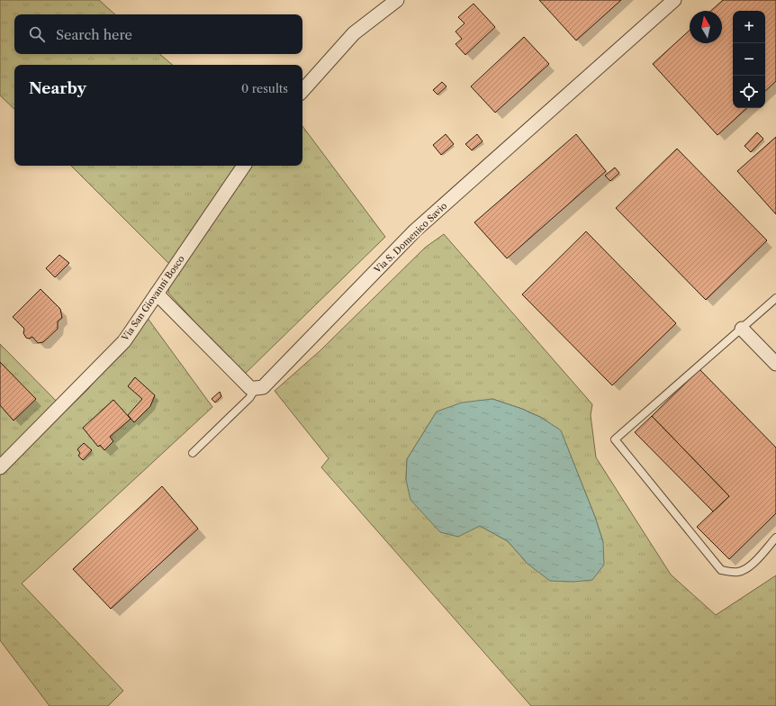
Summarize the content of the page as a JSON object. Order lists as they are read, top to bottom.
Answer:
{
  "streets": {
    "street": ["Via S. Domenico Savio", "Via San Giovanni Bosco"]
  },
  "north": "top",
  "page": {
    "map_buttons": ["+", "−"],
    "search": "Search here",
    "heading": ["Nearby", "0 results"]
  }
}
